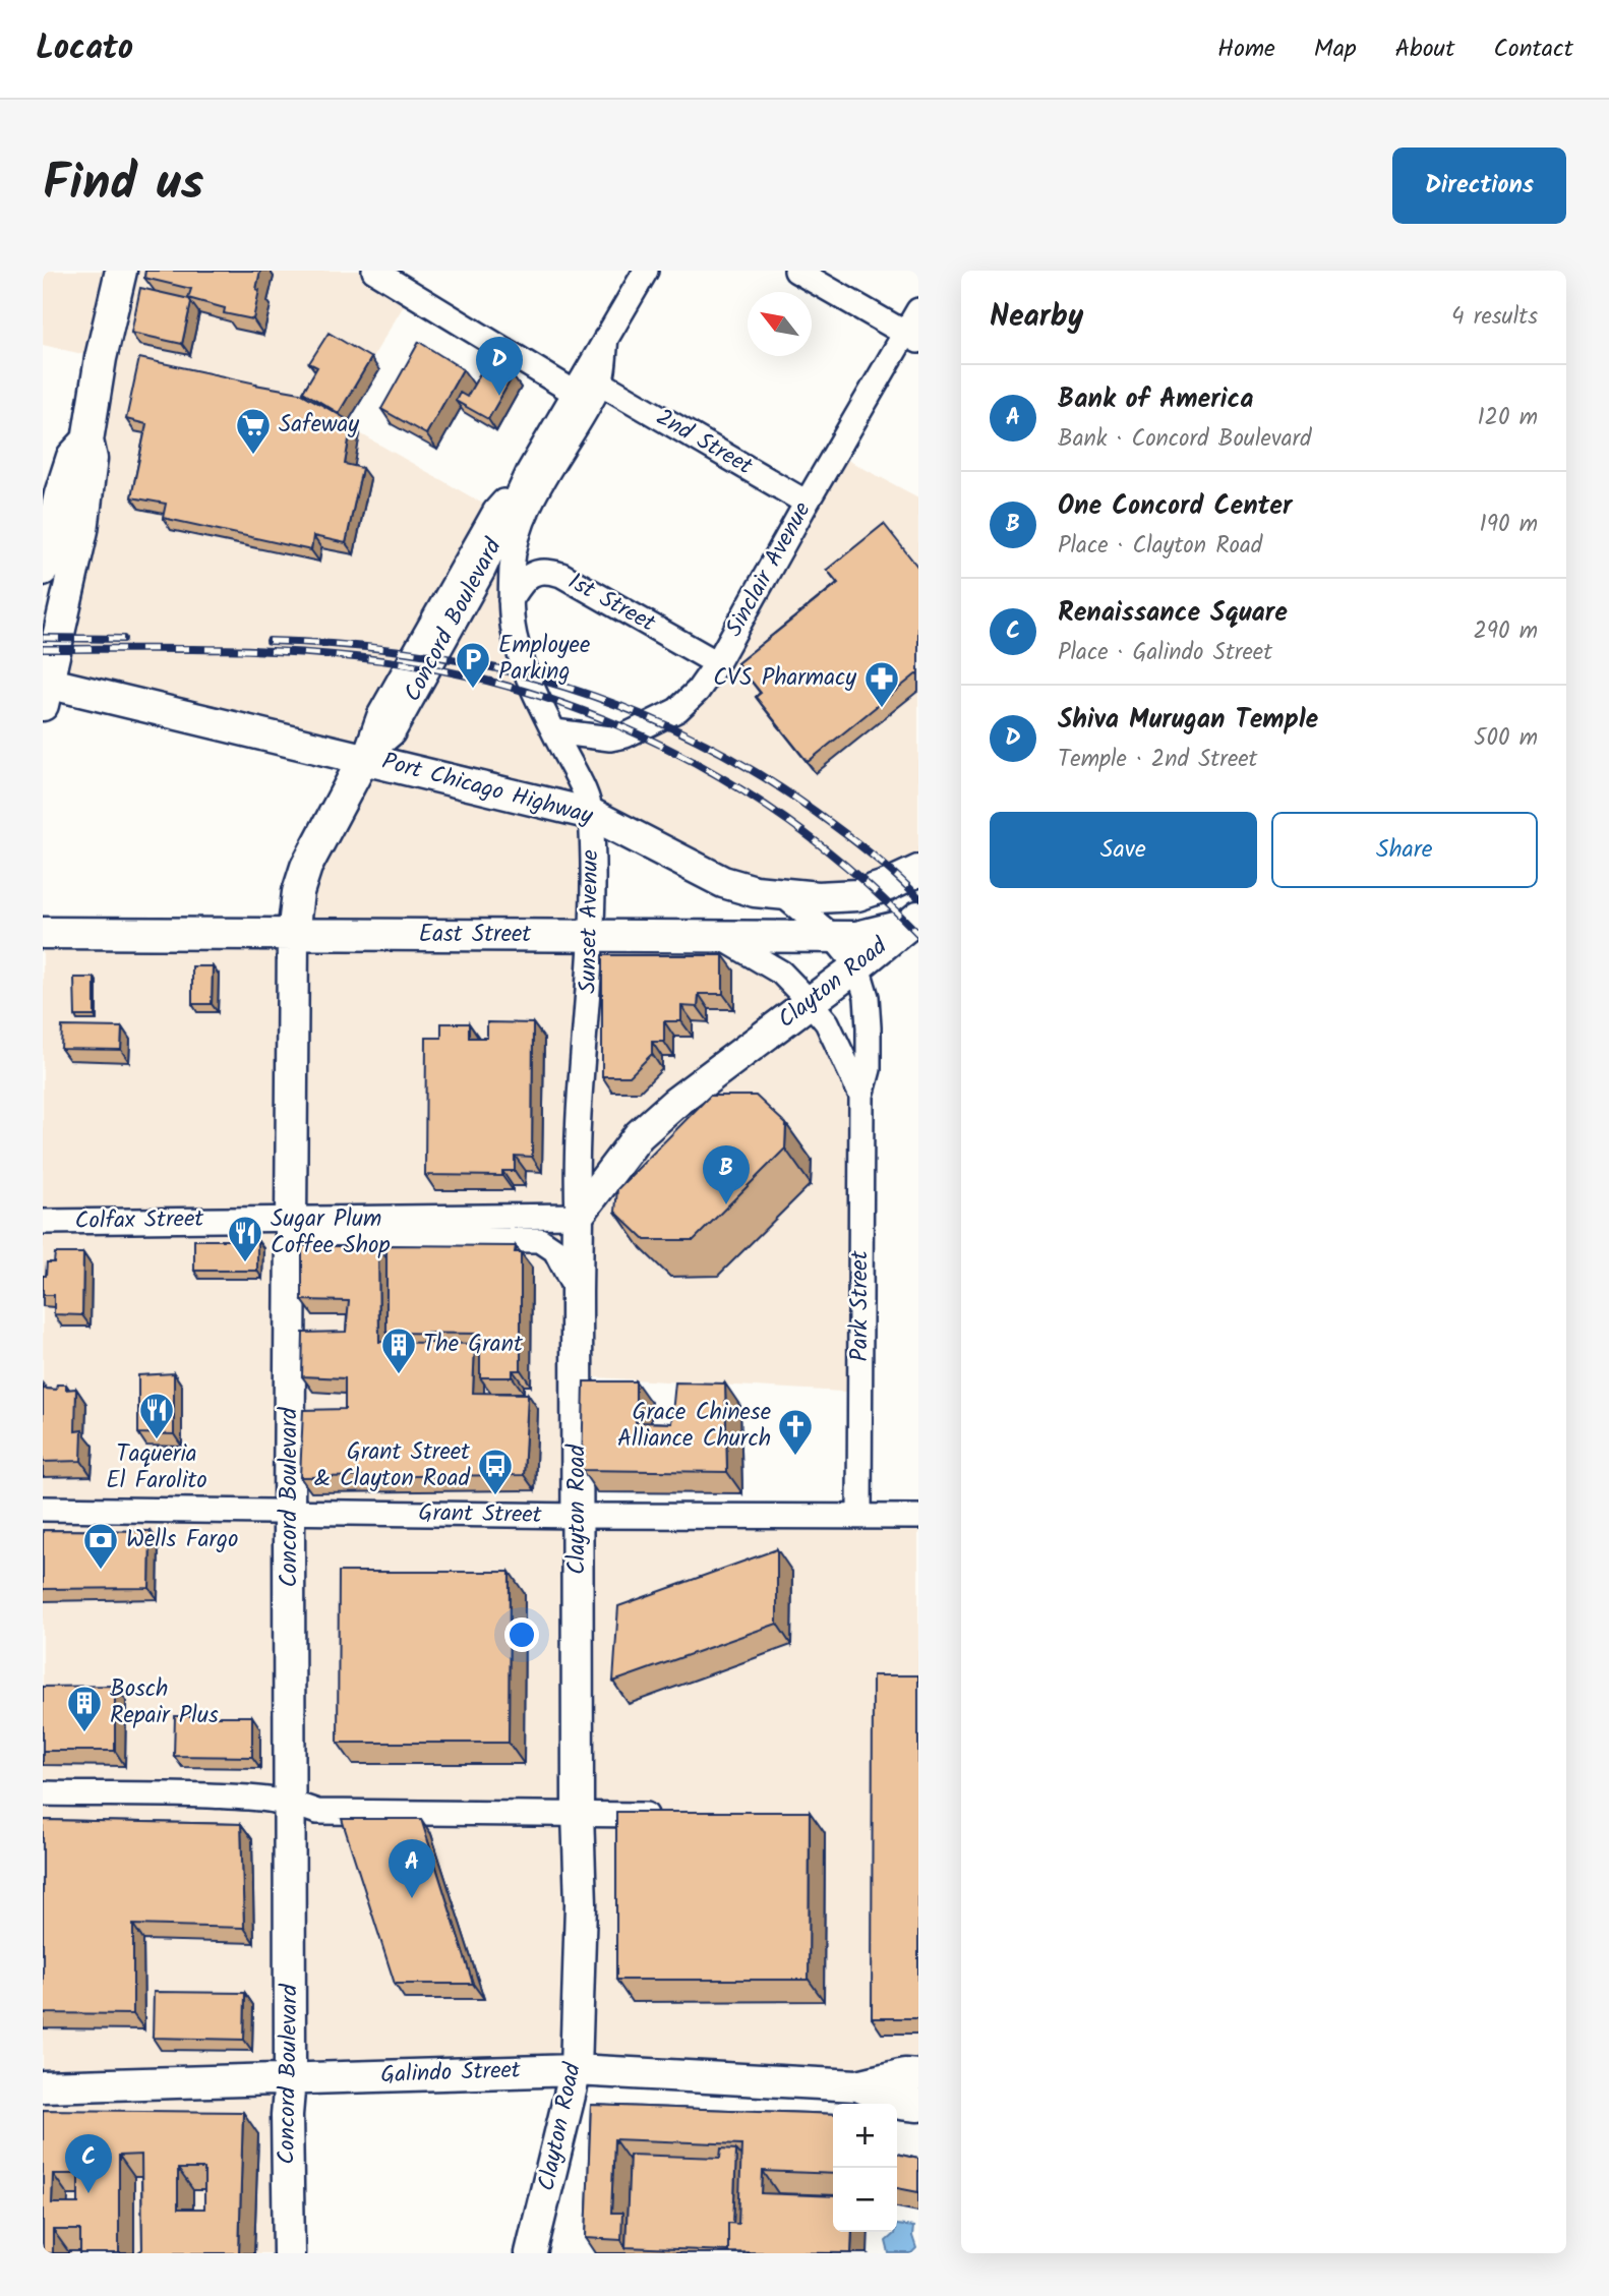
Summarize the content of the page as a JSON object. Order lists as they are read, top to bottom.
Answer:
{
  "streets": {
    "main road": [
      "Concord Boulevard",
      "Port Chicago Highway",
      "East Street",
      "Clayton Road",
      "Galindo Street"
    ],
    "street": [
      "2nd Street",
      "Sinclair Avenue",
      "1st Street",
      "Sunset Avenue",
      "Colfax Street",
      "Park Street",
      "Grant Street"
    ]
  },
  "crossings": [
    ["2nd Street", "Sinclair Avenue"],
    ["2nd Street", "Concord Boulevard"],
    ["Sinclair Avenue", "1st Street"],
    ["Sinclair Avenue", "Sunset Avenue"],
    ["1st Street", "Concord Boulevard"],
    ["1st Street", "Sunset Avenue"],
    ["Concord Boulevard", "Port Chicago Highway"],
    ["Concord Boulevard", "Sunset Avenue"],
    ["Concord Boulevard", "East Street"],
    ["Concord Boulevard", "Colfax Street"],
    ["Concord Boulevard", "Grant Street"],
    ["Concord Boulevard", "Galindo Street"],
    ["Port Chicago Highway", "Sunset Avenue"],
    ["Port Chicago Highway", "Park Street"],
    ["Sunset Avenue", "East Street"],
    ["Sunset Avenue", "Clayton Road"],
    ["Sunset Avenue", "Colfax Street"],
    ["East Street", "Clayton Road"],
    ["East Street", "Park Street"],
    ["Clayton Road", "Colfax Street"],
    ["Clayton Road", "Park Street"],
    ["Clayton Road", "Grant Street"],
    ["Clayton Road", "Galindo Street"],
    ["Park Street", "Grant Street"]
  ],
  "places": {
    "supermarket": ["Safeway"],
    "parking": ["Employee Parking"],
    "pharmacy": ["CVS Pharmacy"],
    "restaurant": ["Sugar Plum Coffee Shop", "Taqueria El Farolito"],
    "building": ["The Grant", "Bosch Repair Plus"],
    "church": ["Grace Chinese Alliance Church"],
    "bus stop": ["Grant Street & Clayton Road"],
    "bank": ["Wells Fargo"]
  },
  "north": "top left",
  "page": {
    "header": "Locato",
    "nav": [
      "Home",
      "Map",
      "About",
      "Contact"
    ],
    "title": "Find us",
    "buttons": [
      "Directions",
      ["Save", "Share"]
    ],
    "heading": ["Nearby", "4 results"],
    "pins": [
      "D",
      "B",
      "A",
      "C"
    ],
    "list": [
      {
        "mark": "A",
        "name": "Bank of America",
        "note": "Bank · Concord Boulevard",
        "value": "120 m"
      },
      {
        "mark": "B",
        "name": "One Concord Center",
        "note": "Place · Clayton Road",
        "value": "190 m"
      },
      {
        "mark": "C",
        "name": "Renaissance Square",
        "note": "Place · Galindo Street",
        "value": "290 m"
      },
      {
        "mark": "D",
        "name": "Shiva Murugan Temple",
        "note": "Temple · 2nd Street",
        "value": "500 m"
      }
    ],
    "map_buttons": ["+", "−"]
  }
}
